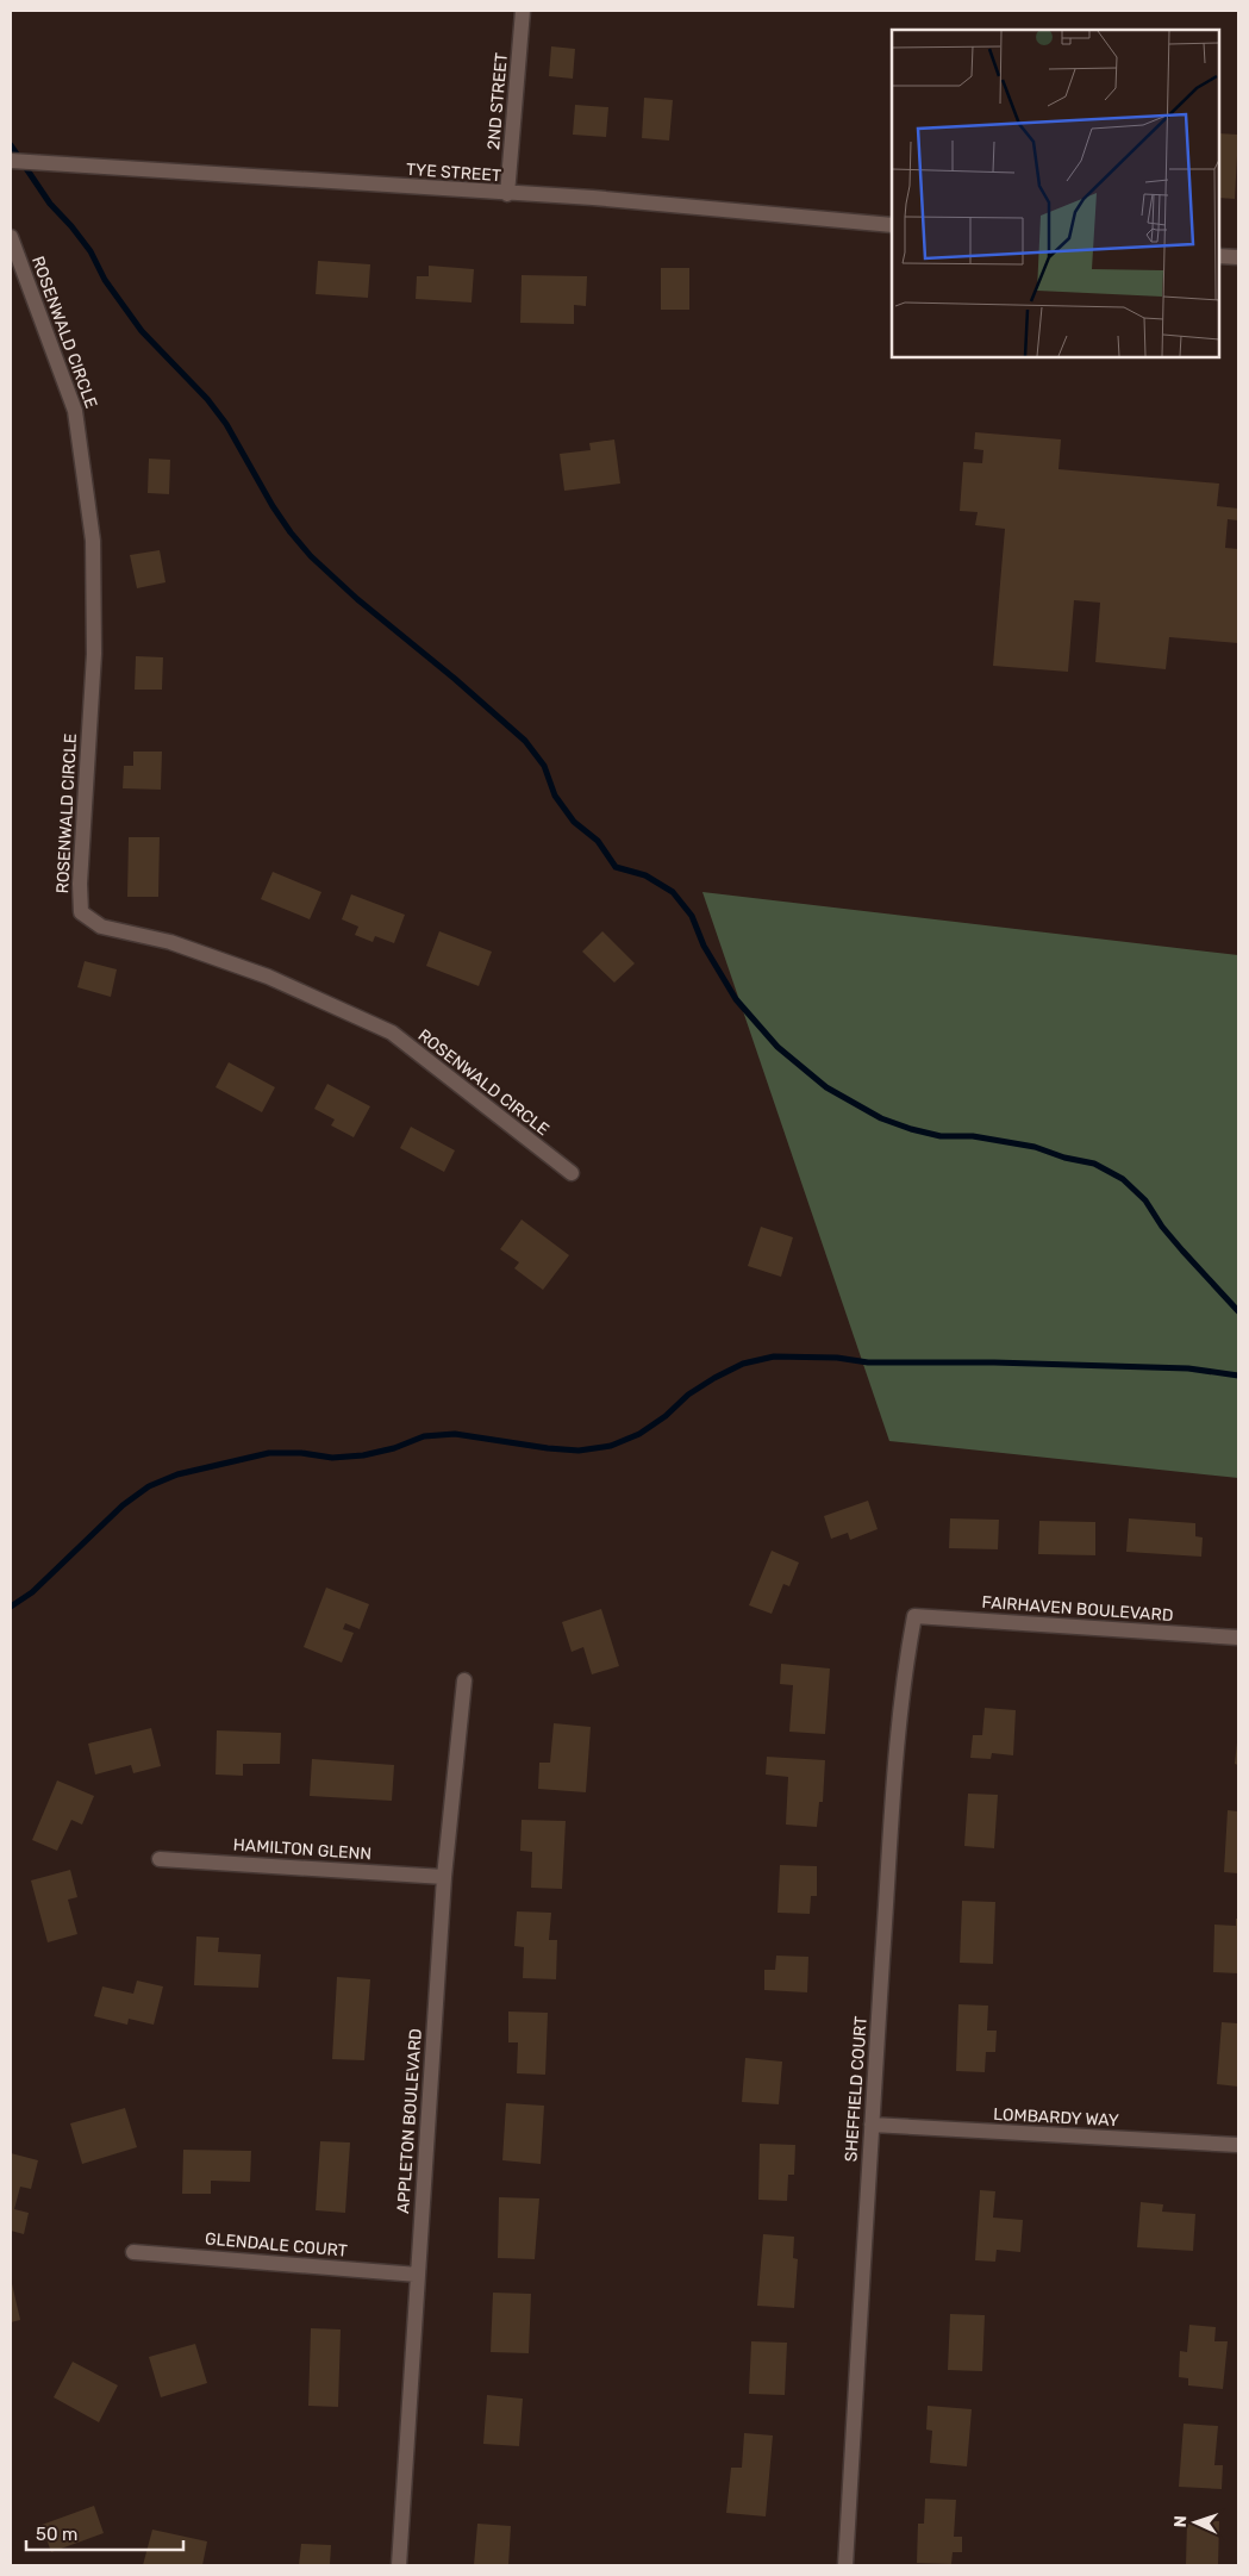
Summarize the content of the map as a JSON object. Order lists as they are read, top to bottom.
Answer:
{
  "streets": {
    "street": [
      "2ND STREET",
      "TYE STREET",
      "ROSENWALD CIRCLE",
      "FAIRHAVEN BOULEVARD",
      "HAMILTON GLENN",
      "SHEFFIELD COURT",
      "LOMBARDY WAY",
      "APPLETON BOULEVARD",
      "GLENDALE COURT"
    ]
  },
  "crossings": [
    ["2ND STREET", "TYE STREET"],
    ["FAIRHAVEN BOULEVARD", "SHEFFIELD COURT"],
    ["HAMILTON GLENN", "APPLETON BOULEVARD"],
    ["SHEFFIELD COURT", "LOMBARDY WAY"],
    ["APPLETON BOULEVARD", "GLENDALE COURT"]
  ],
  "scale_bar": "50 m",
  "north": "left"
}
